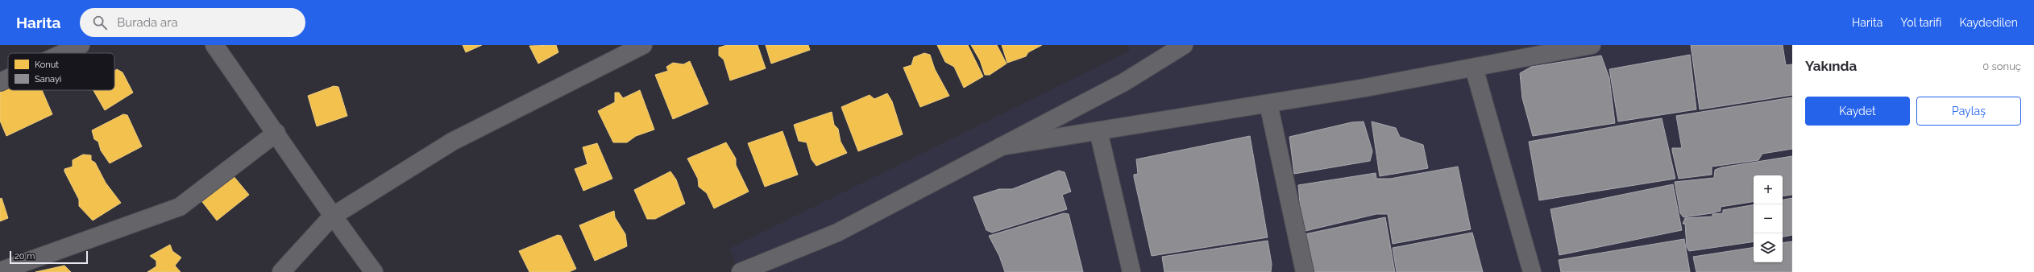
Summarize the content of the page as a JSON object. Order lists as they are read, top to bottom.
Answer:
{
  "legend": ["Konut", "Sanayi"],
  "scale_bar": "20 m",
  "page": {
    "header": "Harita",
    "search": "Burada ara",
    "nav": ["Harita", "Yol tarifi", "Kaydedilen"],
    "heading": ["Yakında", "0 sonuç"],
    "buttons": ["Kaydet", "Paylaş"],
    "map_buttons": ["+", "−"],
    "scale": "20 m"
  }
}
